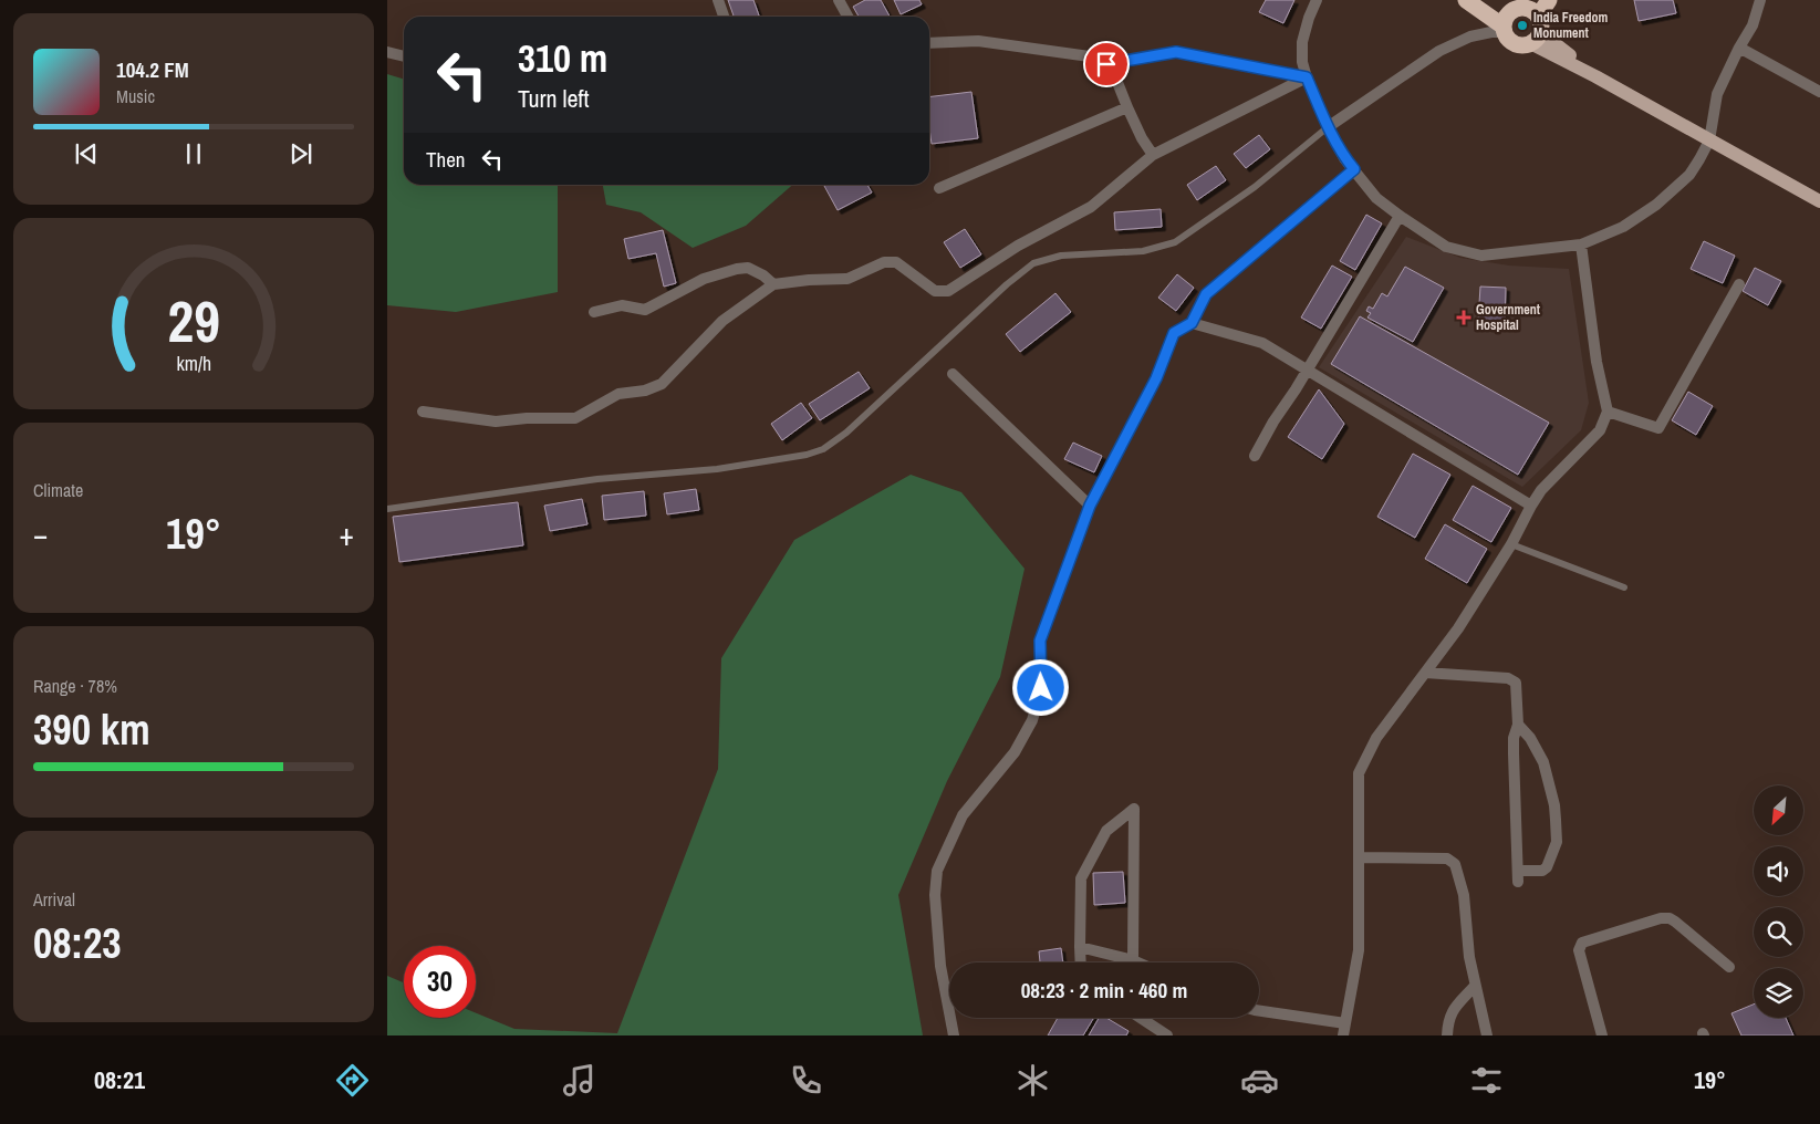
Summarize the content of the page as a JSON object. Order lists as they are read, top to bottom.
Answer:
{
  "places": {
    "other": ["India Freedom Monument"],
    "health": ["Government Hospital"]
  },
  "north": "bottom left",
  "page": {
    "turn": ["310 m", "Turn left"],
    "song": ["104.2 FM", "Music"],
    "then": "Then",
    "tile": [
      "Climate",
      ["Range · 78%", "390 km"],
      ["Arrival", "08:23"]
    ],
    "heat": ["−", "19°", "+"],
    "limit": "30",
    "trip": "08:23 · 2 min · 460 m",
    "tabs": ["08:21", "19°"],
    "gauge": ["29", "km/h"]
  }
}
